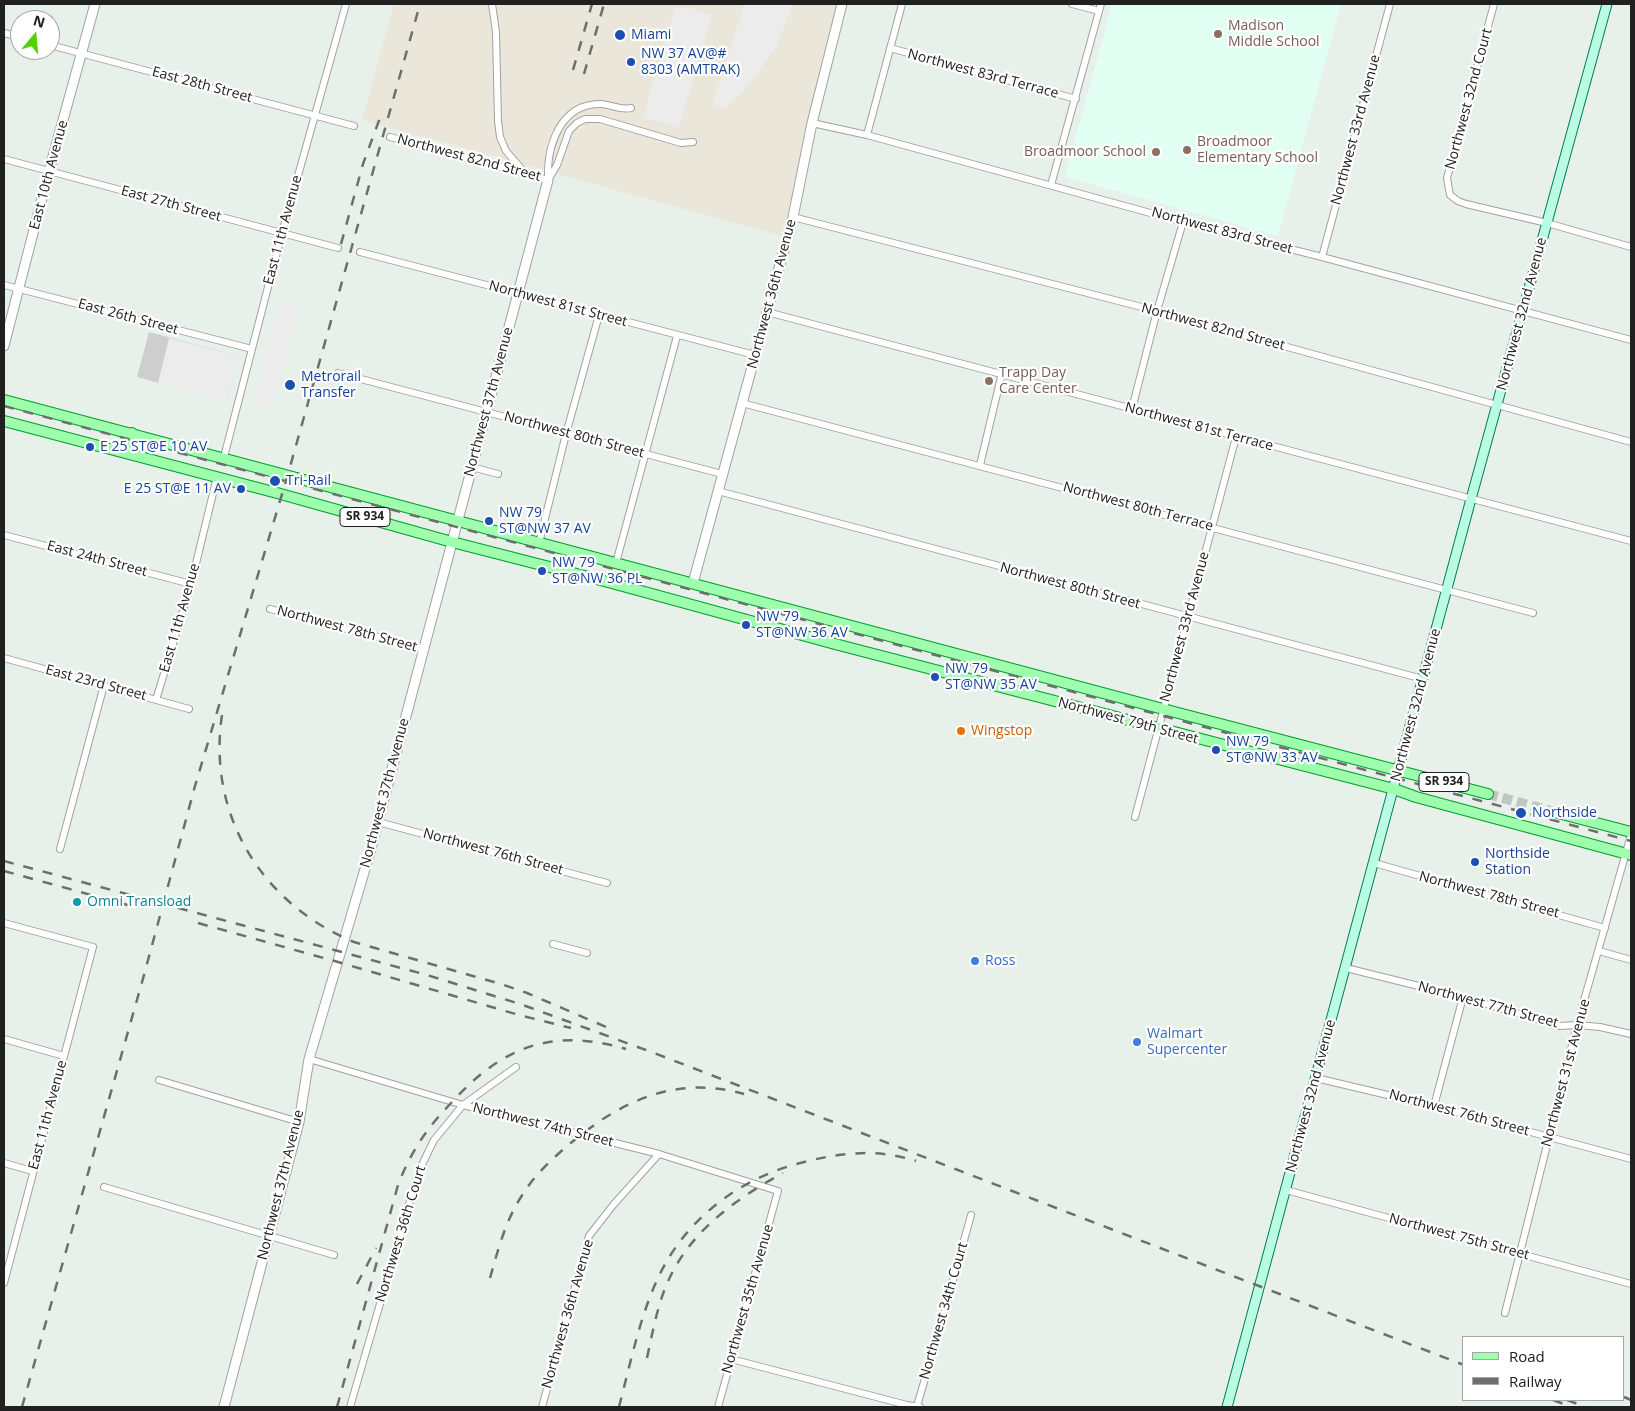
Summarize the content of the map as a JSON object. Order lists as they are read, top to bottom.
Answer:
{
  "streets": {
    "main road": ["Northwest 32nd Avenue", "SR 934", "Northwest 79th Street"],
    "street": [
      "Northwest 83rd Terrace",
      "East 28th Street",
      "Northwest 32nd Court",
      "Northwest 33rd Avenue",
      "Northwest 82nd Street",
      "East 10th Avenue",
      "East 27th Street",
      "East 11th Avenue",
      "Northwest 83rd Street",
      "Northwest 36th Avenue",
      "Northwest 81st Street",
      "East 26th Street",
      "Northwest 37th Avenue",
      "Northwest 81st Terrace",
      "Northwest 80th Street",
      "Northwest 80th Terrace",
      "East 24th Street",
      "Northwest 78th Street",
      "East 23rd Street",
      "Northwest 76th Street",
      "Northwest 77th Street",
      "Northwest 31st Avenue",
      "Northwest 74th Street",
      "Northwest 36th Court",
      "Northwest 75th Street",
      "Northwest 35th Avenue",
      "Northwest 34th Court"
    ]
  },
  "crossings": [
    ["East 28th Street", "East 10th Avenue"],
    ["East 28th Street", "East 11th Avenue"],
    ["Northwest 32nd Court", "Northwest 32nd Avenue"],
    ["Northwest 33rd Avenue", "Northwest 83rd Street"],
    ["Northwest 33rd Avenue", "Northwest 81st Terrace"],
    ["Northwest 33rd Avenue", "Northwest 80th Street"],
    ["Northwest 33rd Avenue", "Northwest 80th Terrace"],
    ["Northwest 33rd Avenue", "Northwest 79th Street"],
    ["Northwest 82nd Street", "Northwest 36th Avenue"],
    ["Northwest 82nd Street", "Northwest 32nd Avenue"],
    ["Northwest 82nd Street", "Northwest 37th Avenue"],
    ["East 10th Avenue", "East 27th Street"],
    ["East 10th Avenue", "East 26th Street"],
    ["East 27th Street", "East 11th Avenue"],
    ["East 11th Avenue", "East 26th Street"],
    ["East 11th Avenue", "SR 934"],
    ["East 11th Avenue", "East 24th Street"],
    ["East 11th Avenue", "East 23rd Street"],
    ["East 11th Avenue", "Northwest 79th Street"],
    ["Northwest 83rd Street", "Northwest 36th Avenue"],
    ["Northwest 83rd Street", "Northwest 32nd Avenue"],
    ["Northwest 36th Avenue", "Northwest 81st Street"],
    ["Northwest 36th Avenue", "Northwest 81st Terrace"],
    ["Northwest 36th Avenue", "Northwest 80th Street"],
    ["Northwest 36th Avenue", "Northwest 80th Terrace"],
    ["Northwest 36th Avenue", "Northwest 79th Street"],
    ["Northwest 36th Avenue", "Northwest 74th Street"],
    ["Northwest 81st Street", "Northwest 37th Avenue"],
    ["Northwest 32nd Avenue", "Northwest 81st Terrace"],
    ["Northwest 32nd Avenue", "Northwest 80th Street"],
    ["Northwest 32nd Avenue", "Northwest 80th Terrace"],
    ["Northwest 32nd Avenue", "Northwest 78th Street"],
    ["Northwest 32nd Avenue", "Northwest 79th Street"],
    ["Northwest 32nd Avenue", "Northwest 76th Street"],
    ["Northwest 32nd Avenue", "Northwest 77th Street"],
    ["Northwest 32nd Avenue", "Northwest 75th Street"],
    ["Northwest 37th Avenue", "Northwest 80th Street"],
    ["Northwest 37th Avenue", "Northwest 78th Street"],
    ["Northwest 37th Avenue", "Northwest 79th Street"],
    ["Northwest 37th Avenue", "Northwest 76th Street"],
    ["Northwest 37th Avenue", "Northwest 74th Street"],
    ["SR 934", "Northwest 79th Street"],
    ["Northwest 78th Street", "Northwest 31st Avenue"],
    ["Northwest 79th Street", "Northwest 31st Avenue"],
    ["Northwest 76th Street", "Northwest 31st Avenue"],
    ["Northwest 77th Street", "Northwest 31st Avenue"],
    ["Northwest 31st Avenue", "Northwest 75th Street"],
    ["Northwest 74th Street", "Northwest 36th Court"],
    ["Northwest 74th Street", "Northwest 35th Avenue"]
  ],
  "places": [
    "Madison Middle School",
    "Miami",
    "NW 37 AV@# 8303 (AMTRAK)",
    "Broadmoor Elementary School",
    "Broadmoor School",
    "Trapp Day Care Center",
    "Metrorail Transfer",
    "E 25 ST@E 10 AV",
    "Tri-Rail",
    "E 25 ST@E 11 AV",
    "NW 79 ST@NW 37 AV",
    "NW 79 ST@NW 36 PL",
    "NW 79 ST@NW 36 AV",
    "NW 79 ST@NW 35 AV",
    "Wingstop",
    "NW 79 ST@NW 33 AV",
    "Northside",
    "Northside Station",
    "Omni Transload",
    "Ross",
    "Walmart Supercenter"
  ],
  "legend": ["Road", "Railway"],
  "north": "top"
}
